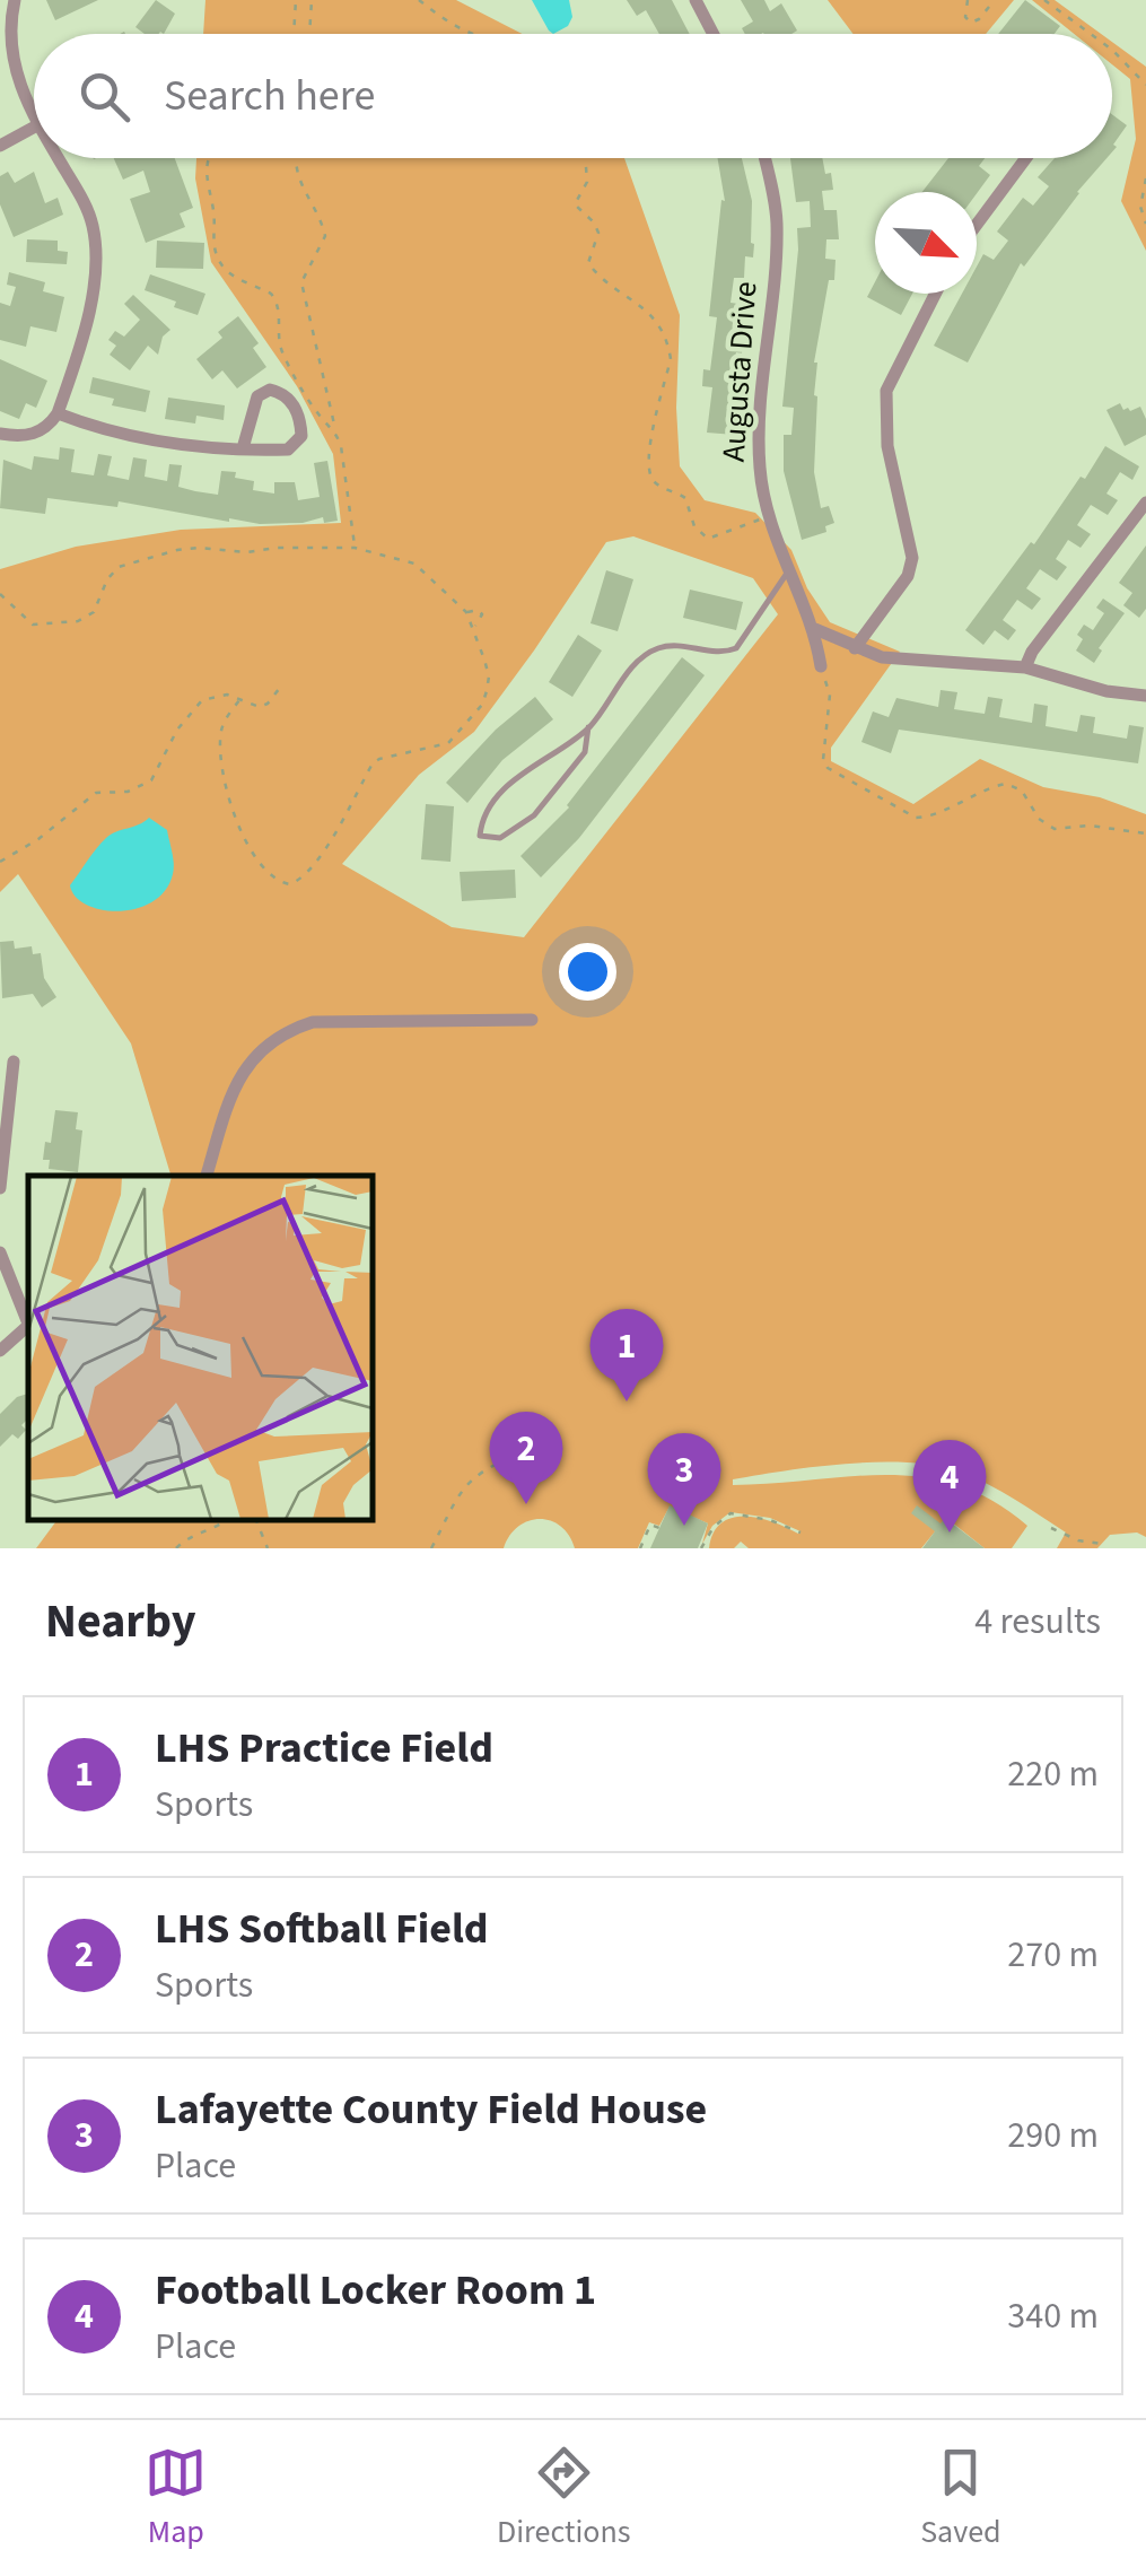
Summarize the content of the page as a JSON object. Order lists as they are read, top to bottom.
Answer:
{
  "streets": {
    "street": ["Augusta Drive"]
  },
  "north": "bottom right",
  "page": {
    "search": "Search here",
    "pins": [
      "1",
      "2",
      "3",
      "4"
    ],
    "heading": ["Nearby", "4 results"],
    "list": [
      {
        "mark": "1",
        "name": "LHS Practice Field",
        "note": "Sports",
        "value": "220 m"
      },
      {
        "mark": "2",
        "name": "LHS Softball Field",
        "note": "Sports",
        "value": "270 m"
      },
      {
        "mark": "3",
        "name": "Lafayette County Field House",
        "note": "Place",
        "value": "290 m"
      },
      {
        "mark": "4",
        "name": "Football Locker Room 1",
        "note": "Place",
        "value": "340 m"
      }
    ],
    "nav": ["Map", "Directions", "Saved"]
  }
}
